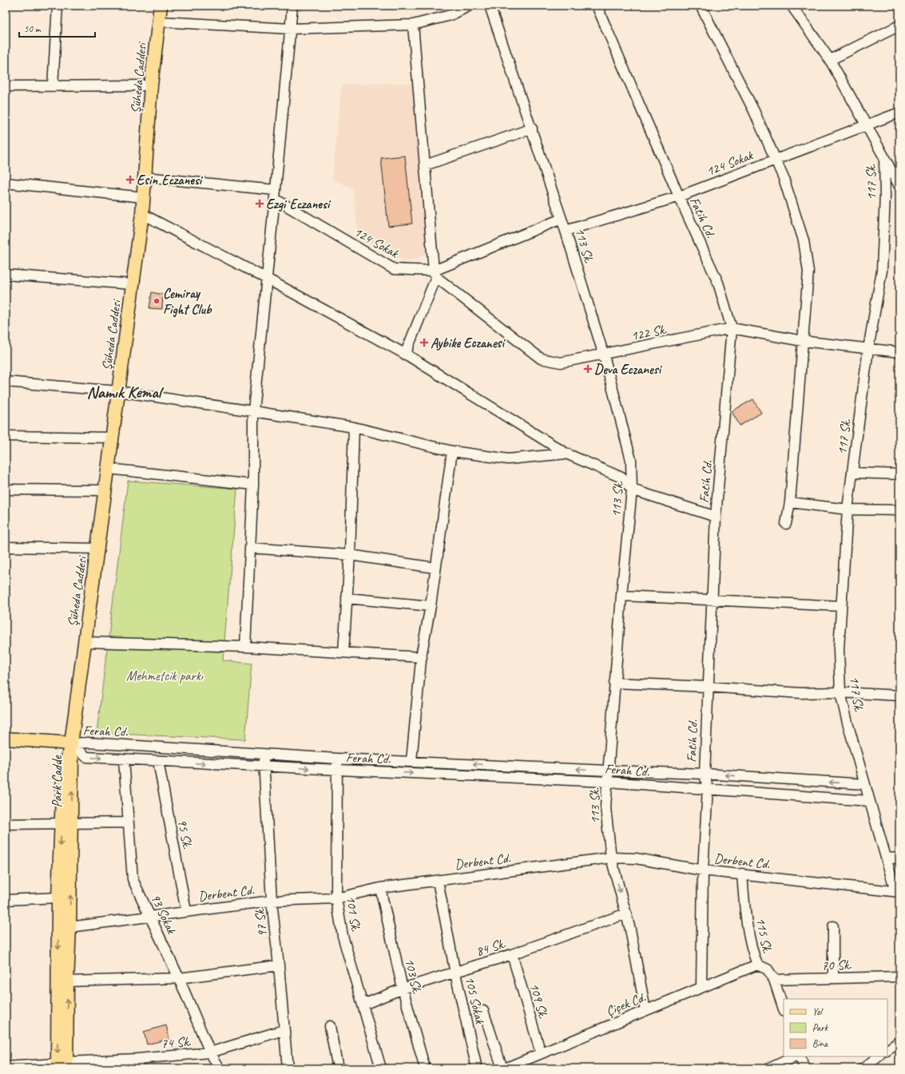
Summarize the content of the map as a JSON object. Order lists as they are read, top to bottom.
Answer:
{
  "streets": {
    "main road": ["Şüheda Caddesi", "Park Cadde"],
    "street": [
      "124 Sokak",
      "117 Sk.",
      "Fatih Cd.",
      "113 Sk.",
      "122 Sk.",
      "Ferah Cd.",
      "95 Sk.",
      "Derbent Cd.",
      "93 Sokak",
      "101 Sk.",
      "97 Sk.",
      "115 Sk.",
      "84 Sk.",
      "70 Sk.",
      "103 Sk.",
      "105 Sokak",
      "109 Sk.",
      "Çiçek Cd.",
      "74 Sk."
    ]
  },
  "crossings": [
    ["Şüheda Caddesi", "Ferah Cd."],
    ["Şüheda Caddesi", "Park Cadde"],
    ["124 Sokak", "117 Sk."],
    ["124 Sokak", "Fatih Cd."],
    ["124 Sokak", "113 Sk."],
    ["124 Sokak", "122 Sk."],
    ["117 Sk.", "122 Sk."],
    ["117 Sk.", "Ferah Cd."],
    ["117 Sk.", "Derbent Cd."],
    ["Fatih Cd.", "122 Sk."],
    ["Fatih Cd.", "Ferah Cd."],
    ["Fatih Cd.", "Derbent Cd."],
    ["Fatih Cd.", "Çiçek Cd."],
    ["113 Sk.", "122 Sk."],
    ["113 Sk.", "Ferah Cd."],
    ["113 Sk.", "Derbent Cd."],
    ["113 Sk.", "84 Sk."],
    ["113 Sk.", "Çiçek Cd."],
    ["Ferah Cd.", "Park Cadde"],
    ["Ferah Cd.", "95 Sk."],
    ["Ferah Cd.", "93 Sokak"],
    ["Ferah Cd.", "101 Sk."],
    ["Ferah Cd.", "97 Sk."],
    ["Park Cadde", "Derbent Cd."],
    ["Park Cadde", "74 Sk."],
    ["95 Sk.", "Derbent Cd."],
    ["Derbent Cd.", "93 Sokak"],
    ["Derbent Cd.", "101 Sk."],
    ["Derbent Cd.", "97 Sk."],
    ["Derbent Cd.", "115 Sk."],
    ["Derbent Cd.", "103 Sk."],
    ["Derbent Cd.", "105 Sokak"],
    ["93 Sokak", "74 Sk."],
    ["101 Sk.", "84 Sk."],
    ["97 Sk.", "74 Sk."],
    ["115 Sk.", "70 Sk."],
    ["115 Sk.", "Çiçek Cd."],
    ["84 Sk.", "103 Sk."],
    ["84 Sk.", "105 Sokak"],
    ["84 Sk.", "109 Sk."],
    ["109 Sk.", "Çiçek Cd."]
  ],
  "districts": ["Namık Kemal"],
  "parks": ["Mehmetcik parkı"],
  "places": {
    "health": [
      "Esin Eczanesi",
      "Ezgi Eczanesi",
      "Aybike Eczanesi",
      "Deva Eczanesi"
    ],
    "other": ["Cemiray Fight Club"]
  },
  "legend": ["Yol", "Park", "Bina"],
  "scale_bar": "50 m"
}
